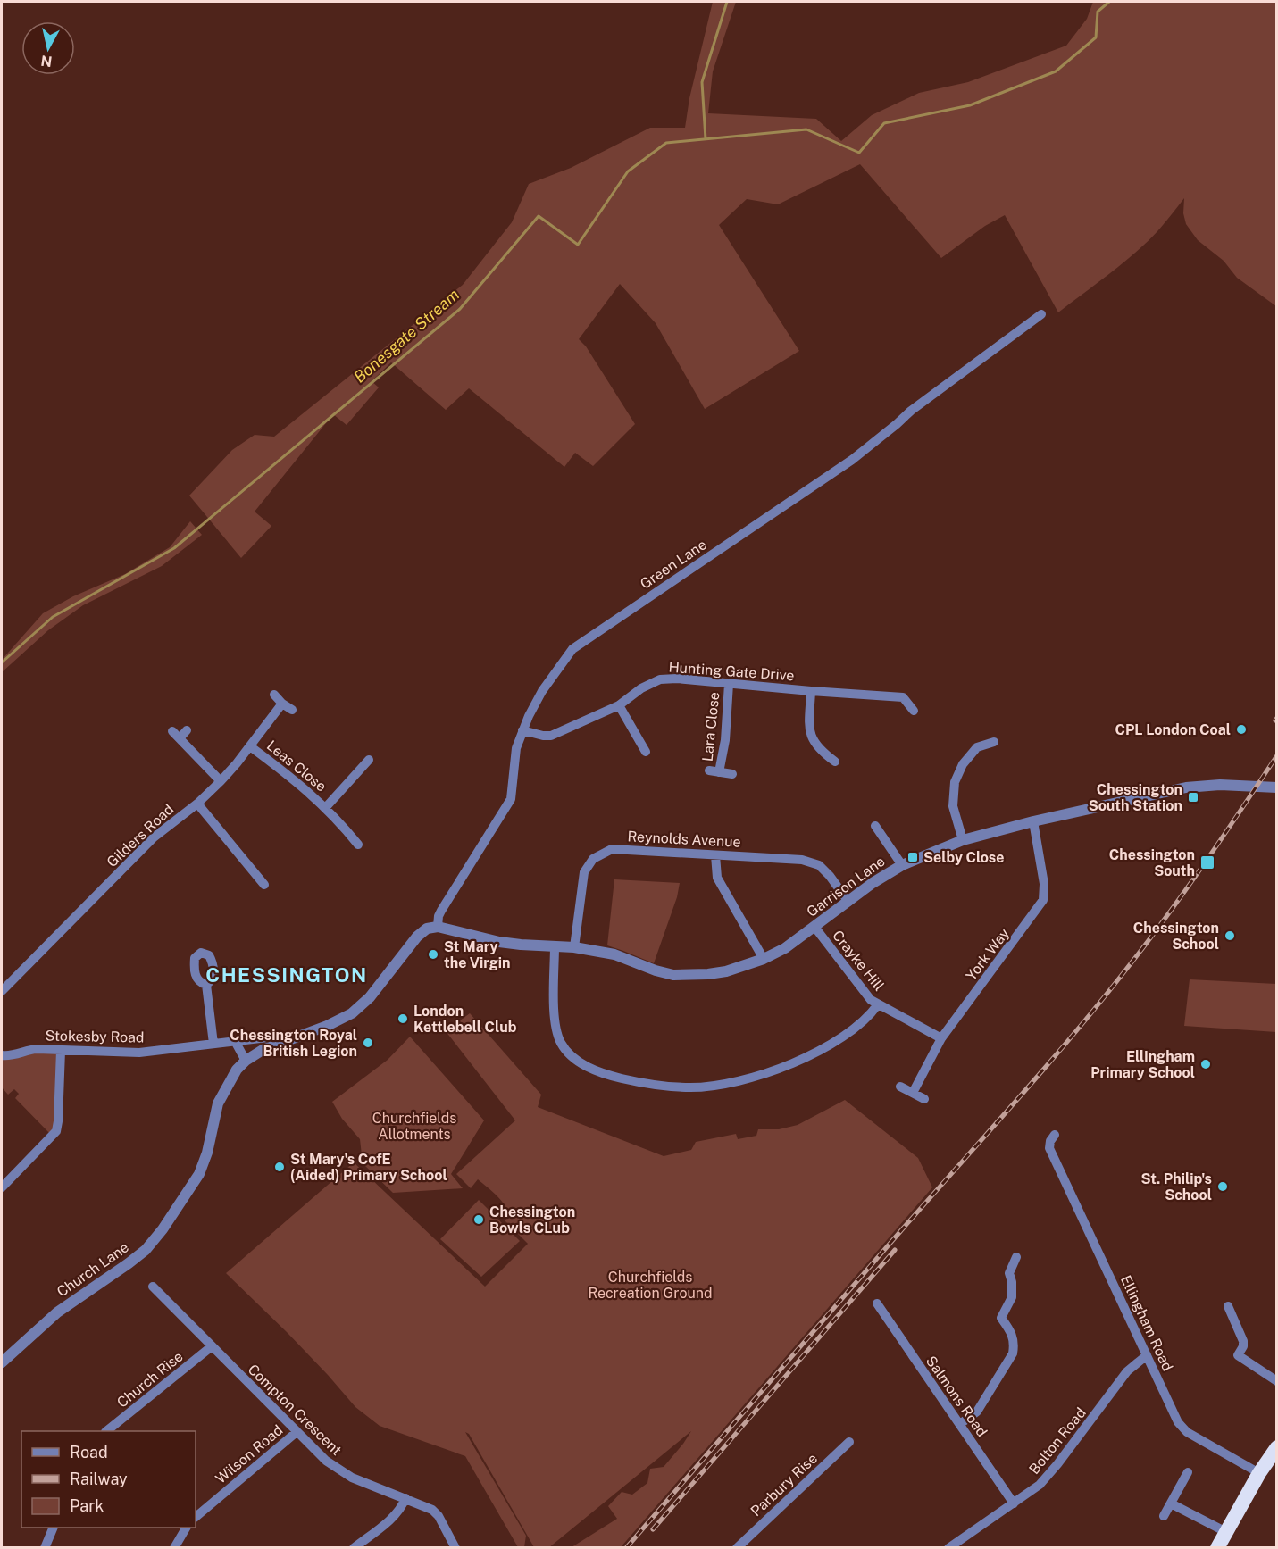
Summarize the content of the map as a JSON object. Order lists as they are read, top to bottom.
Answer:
{
  "streets": {
    "street": [
      "Green Lane",
      "Hunting Gate Drive",
      "Lara Close",
      "Leas Close",
      "Gilders Road",
      "Reynolds Avenue",
      "Garrison Lane",
      "York Way",
      "Crayke Hill",
      "Stokesby Road",
      "Church Lane",
      "Ellingham Road",
      "Church Rise",
      "Salmons Road",
      "Compton Crescent",
      "Bolton Road",
      "Wilson Road",
      "Parbury Rise"
    ]
  },
  "crossings": [
    ["Green Lane", "Hunting Gate Drive"],
    ["Green Lane", "Garrison Lane"],
    ["Green Lane", "Church Lane"],
    ["Hunting Gate Drive", "Lara Close"],
    ["Leas Close", "Gilders Road"],
    ["Reynolds Avenue", "Garrison Lane"],
    ["Garrison Lane", "York Way"],
    ["Garrison Lane", "Crayke Hill"],
    ["Garrison Lane", "Church Lane"],
    ["York Way", "Crayke Hill"],
    ["Stokesby Road", "Church Lane"],
    ["Ellingham Road", "Bolton Road"],
    ["Church Rise", "Compton Crescent"],
    ["Salmons Road", "Bolton Road"],
    ["Compton Crescent", "Wilson Road"]
  ],
  "districts": ["CHESSINGTON"],
  "water": ["Bonesgate Stream"],
  "parks": ["Churchfields Allotments", "Churchfields Recreation Ground"],
  "places": {
    "other": [
      "CPL London Coal",
      "Chessington School",
      "St Mary the Virgin",
      "London Kettlebell Club",
      "Chessington Royal British Legion",
      "Ellingham Primary School",
      "St Mary's CofE (Aided) Primary School",
      "St. Philip's School",
      "Chessington Bowls CLub"
    ],
    "transit": ["Chessington South Station", "Selby Close", "Chessington South"]
  },
  "legend": ["Road", "Railway", "Park"],
  "north": "bottom"
}
